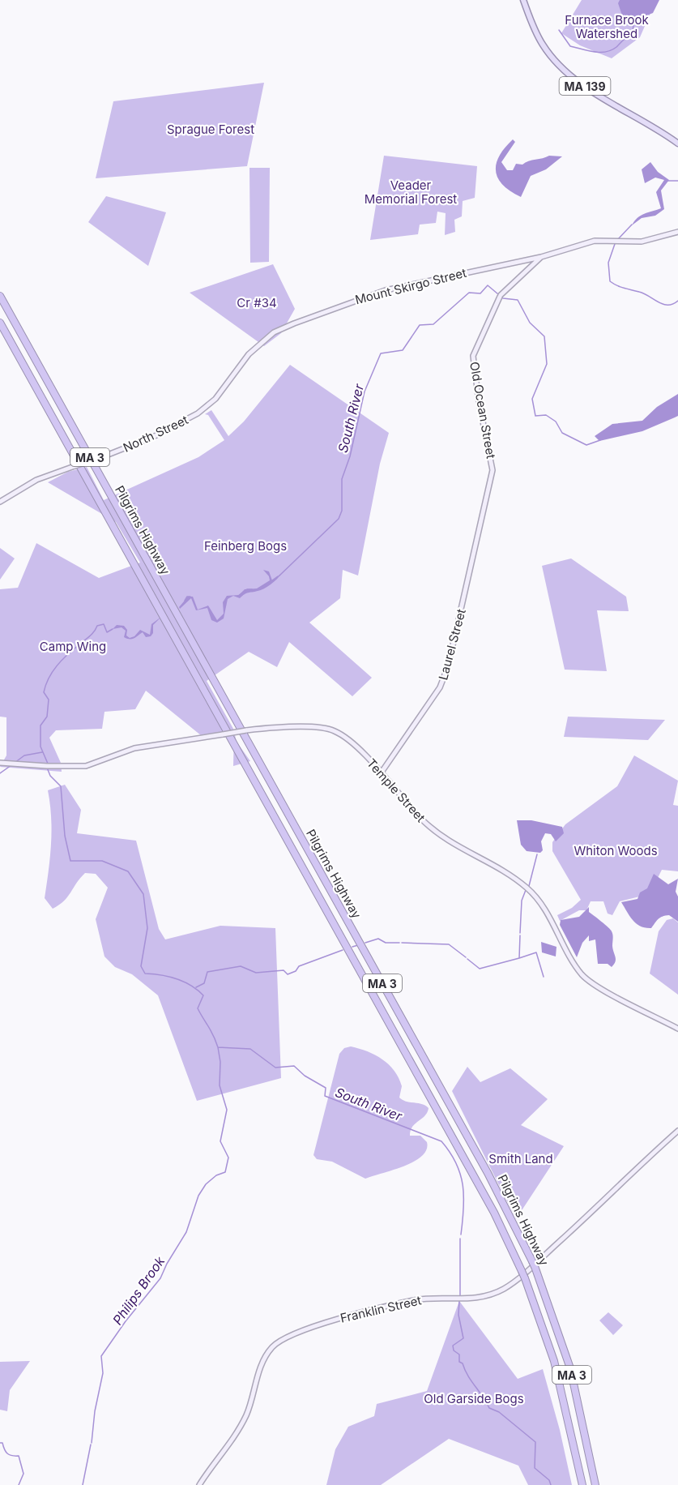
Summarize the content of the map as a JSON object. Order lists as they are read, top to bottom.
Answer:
{
  "streets": {
    "highway": ["MA 3", "Pilgrims Highway"],
    "main road": [
      "MA 139",
      "Mount Skirgo Street",
      "Old Ocean Street",
      "North Street",
      "Laurel Street",
      "Temple Street",
      "Franklin Street"
    ]
  },
  "crossings": [
    ["Mount Skirgo Street", "Old Ocean Street"],
    ["Mount Skirgo Street", "North Street"],
    ["Old Ocean Street", "Laurel Street"],
    ["Laurel Street", "Temple Street"]
  ],
  "water": ["South River", "Philips Brook"],
  "parks": [
    "Furnace Brook Watershed",
    "Sprague Forest",
    "Veader Memorial Forest",
    "Cr #34",
    "Feinberg Bogs",
    "Camp Wing",
    "Whiton Woods",
    "Smith Land",
    "Old Garside Bogs"
  ]
}
